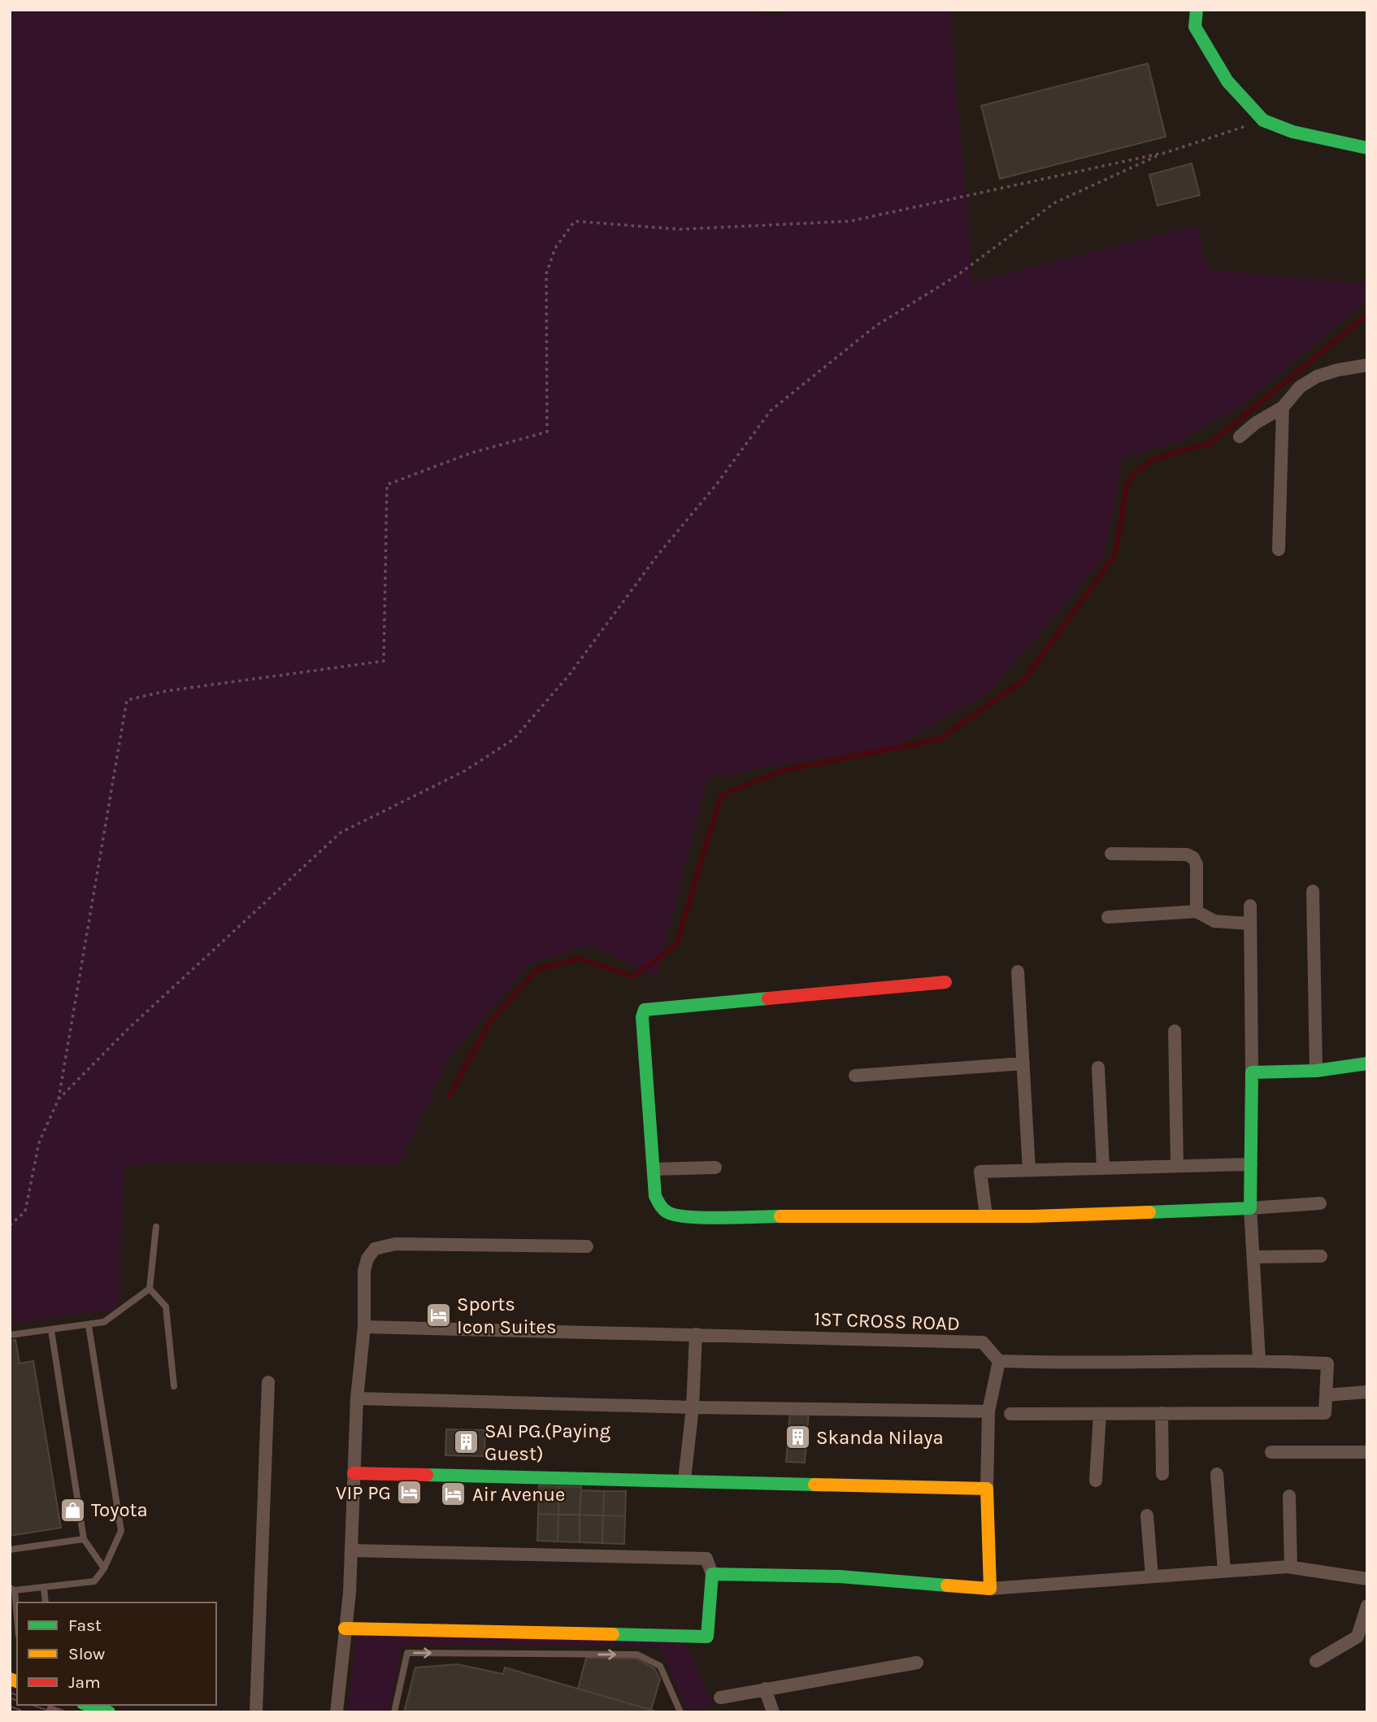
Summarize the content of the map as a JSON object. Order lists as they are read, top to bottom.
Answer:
{
  "streets": {
    "street": ["1ST CROSS ROAD"]
  },
  "places": {
    "hotel": ["Sports Icon Suites", "VIP PG", "Air Avenue"],
    "building": ["Skanda Nilaya", "SAI PG.(Paying Guest)"],
    "shop": ["Toyota"]
  },
  "legend": ["Fast", "Slow", "Jam"]
}
